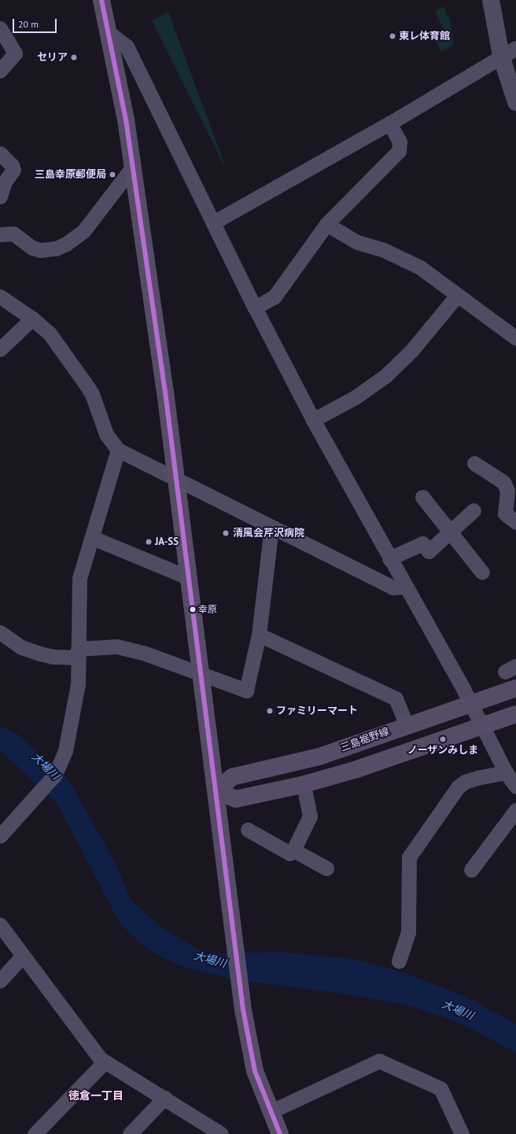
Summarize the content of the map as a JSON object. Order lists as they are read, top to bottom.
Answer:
{
  "streets": {
    "main road": ["三島裾野線"]
  },
  "districts": ["徳倉一丁目"],
  "water": ["大場川"],
  "places": [
    "東レ体育館",
    "セリア",
    "三島幸原郵便局",
    "清風会芹沢病院",
    "JA-SS",
    "幸原",
    "ファミリーマート",
    "ノーザンみしま"
  ],
  "scale_bar": "20 m"
}
